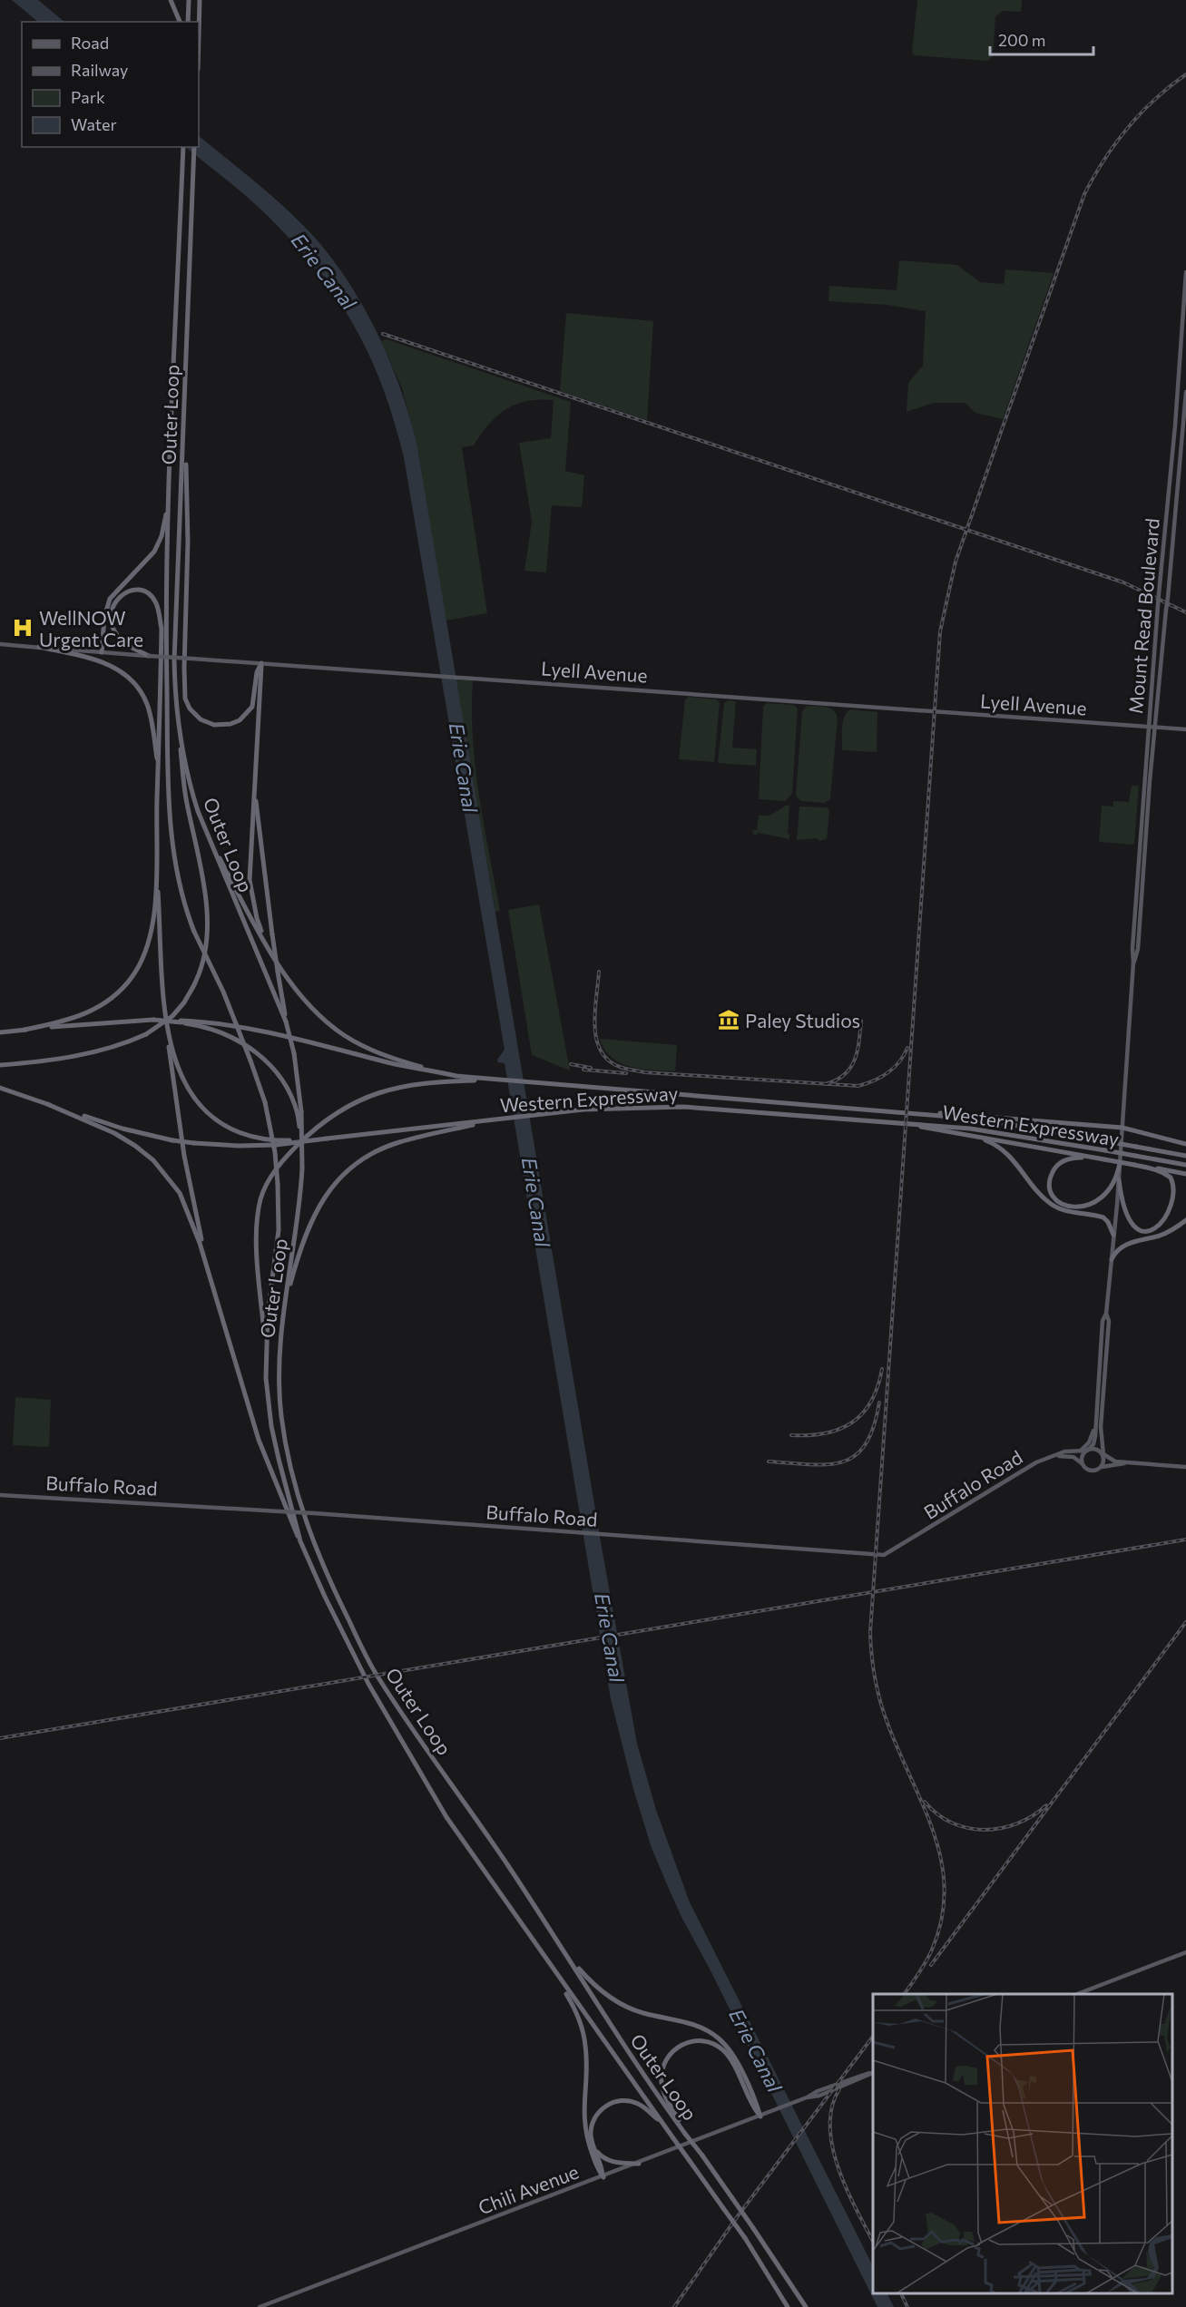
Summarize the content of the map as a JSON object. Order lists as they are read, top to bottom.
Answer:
{
  "streets": {
    "highway": ["Outer Loop", "Western Expressway"],
    "main road": [
      "Mount Read Boulevard",
      "Lyell Avenue",
      "Buffalo Road",
      "Chili Avenue"
    ]
  },
  "crossings": [
    ["Mount Read Boulevard", "Lyell Avenue"],
    ["Mount Read Boulevard", "Buffalo Road"]
  ],
  "water": ["Erie Canal"],
  "places": {
    "hospital": ["WellNOW Urgent Care"],
    "museum": ["Paley Studios"]
  },
  "legend": [
    "Road",
    "Railway",
    "Park",
    "Water"
  ],
  "scale_bar": "200 m"
}
